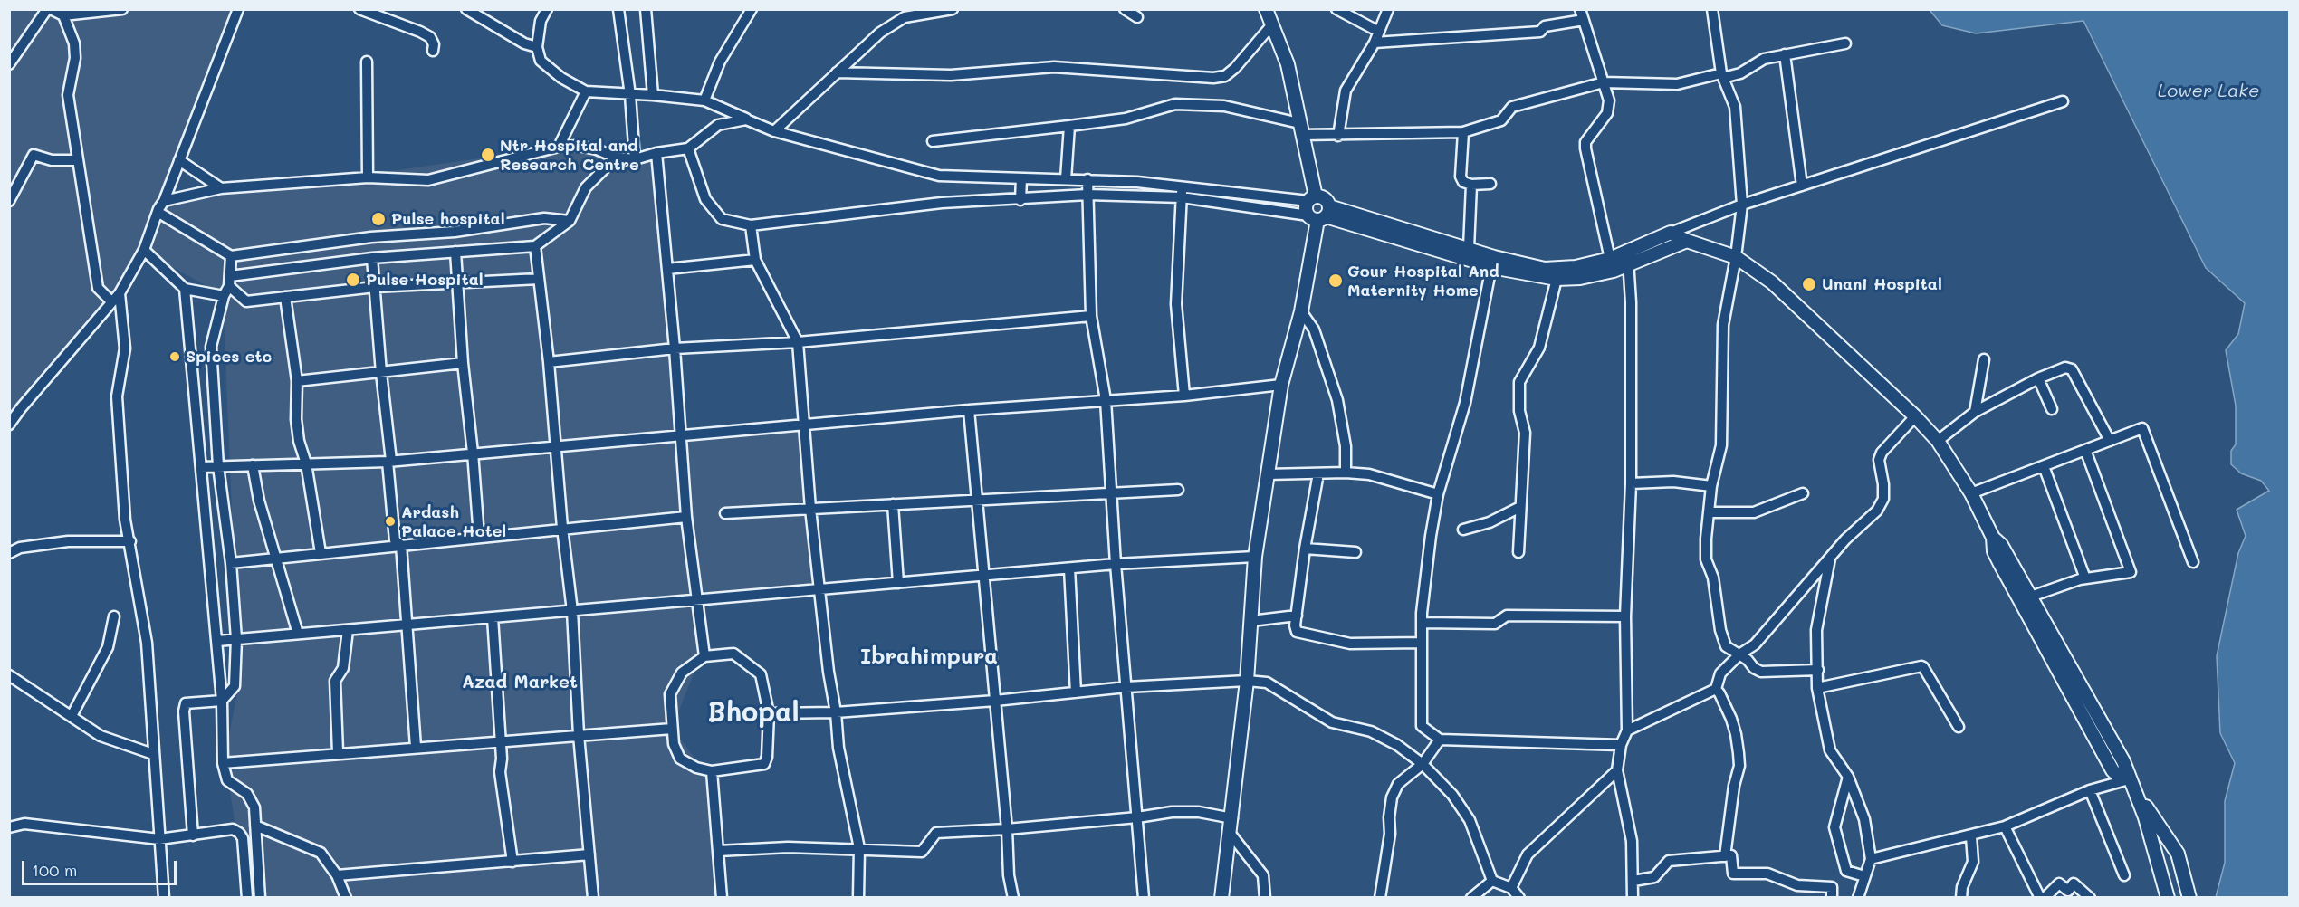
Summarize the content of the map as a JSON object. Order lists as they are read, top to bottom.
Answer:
{
  "districts": ["Ibrahimpura", "Azad Market", "Bhopal"],
  "water": ["Lower Lake"],
  "places": [
    "Ntr Hospital and Research Centre",
    "Pulse hospital",
    "Pulse Hospital",
    "Gour Hospital And Maternity Home",
    "Unani Hospital",
    "Spices etc",
    "Ardash Palace Hotel"
  ],
  "scale_bar": "100 m"
}
